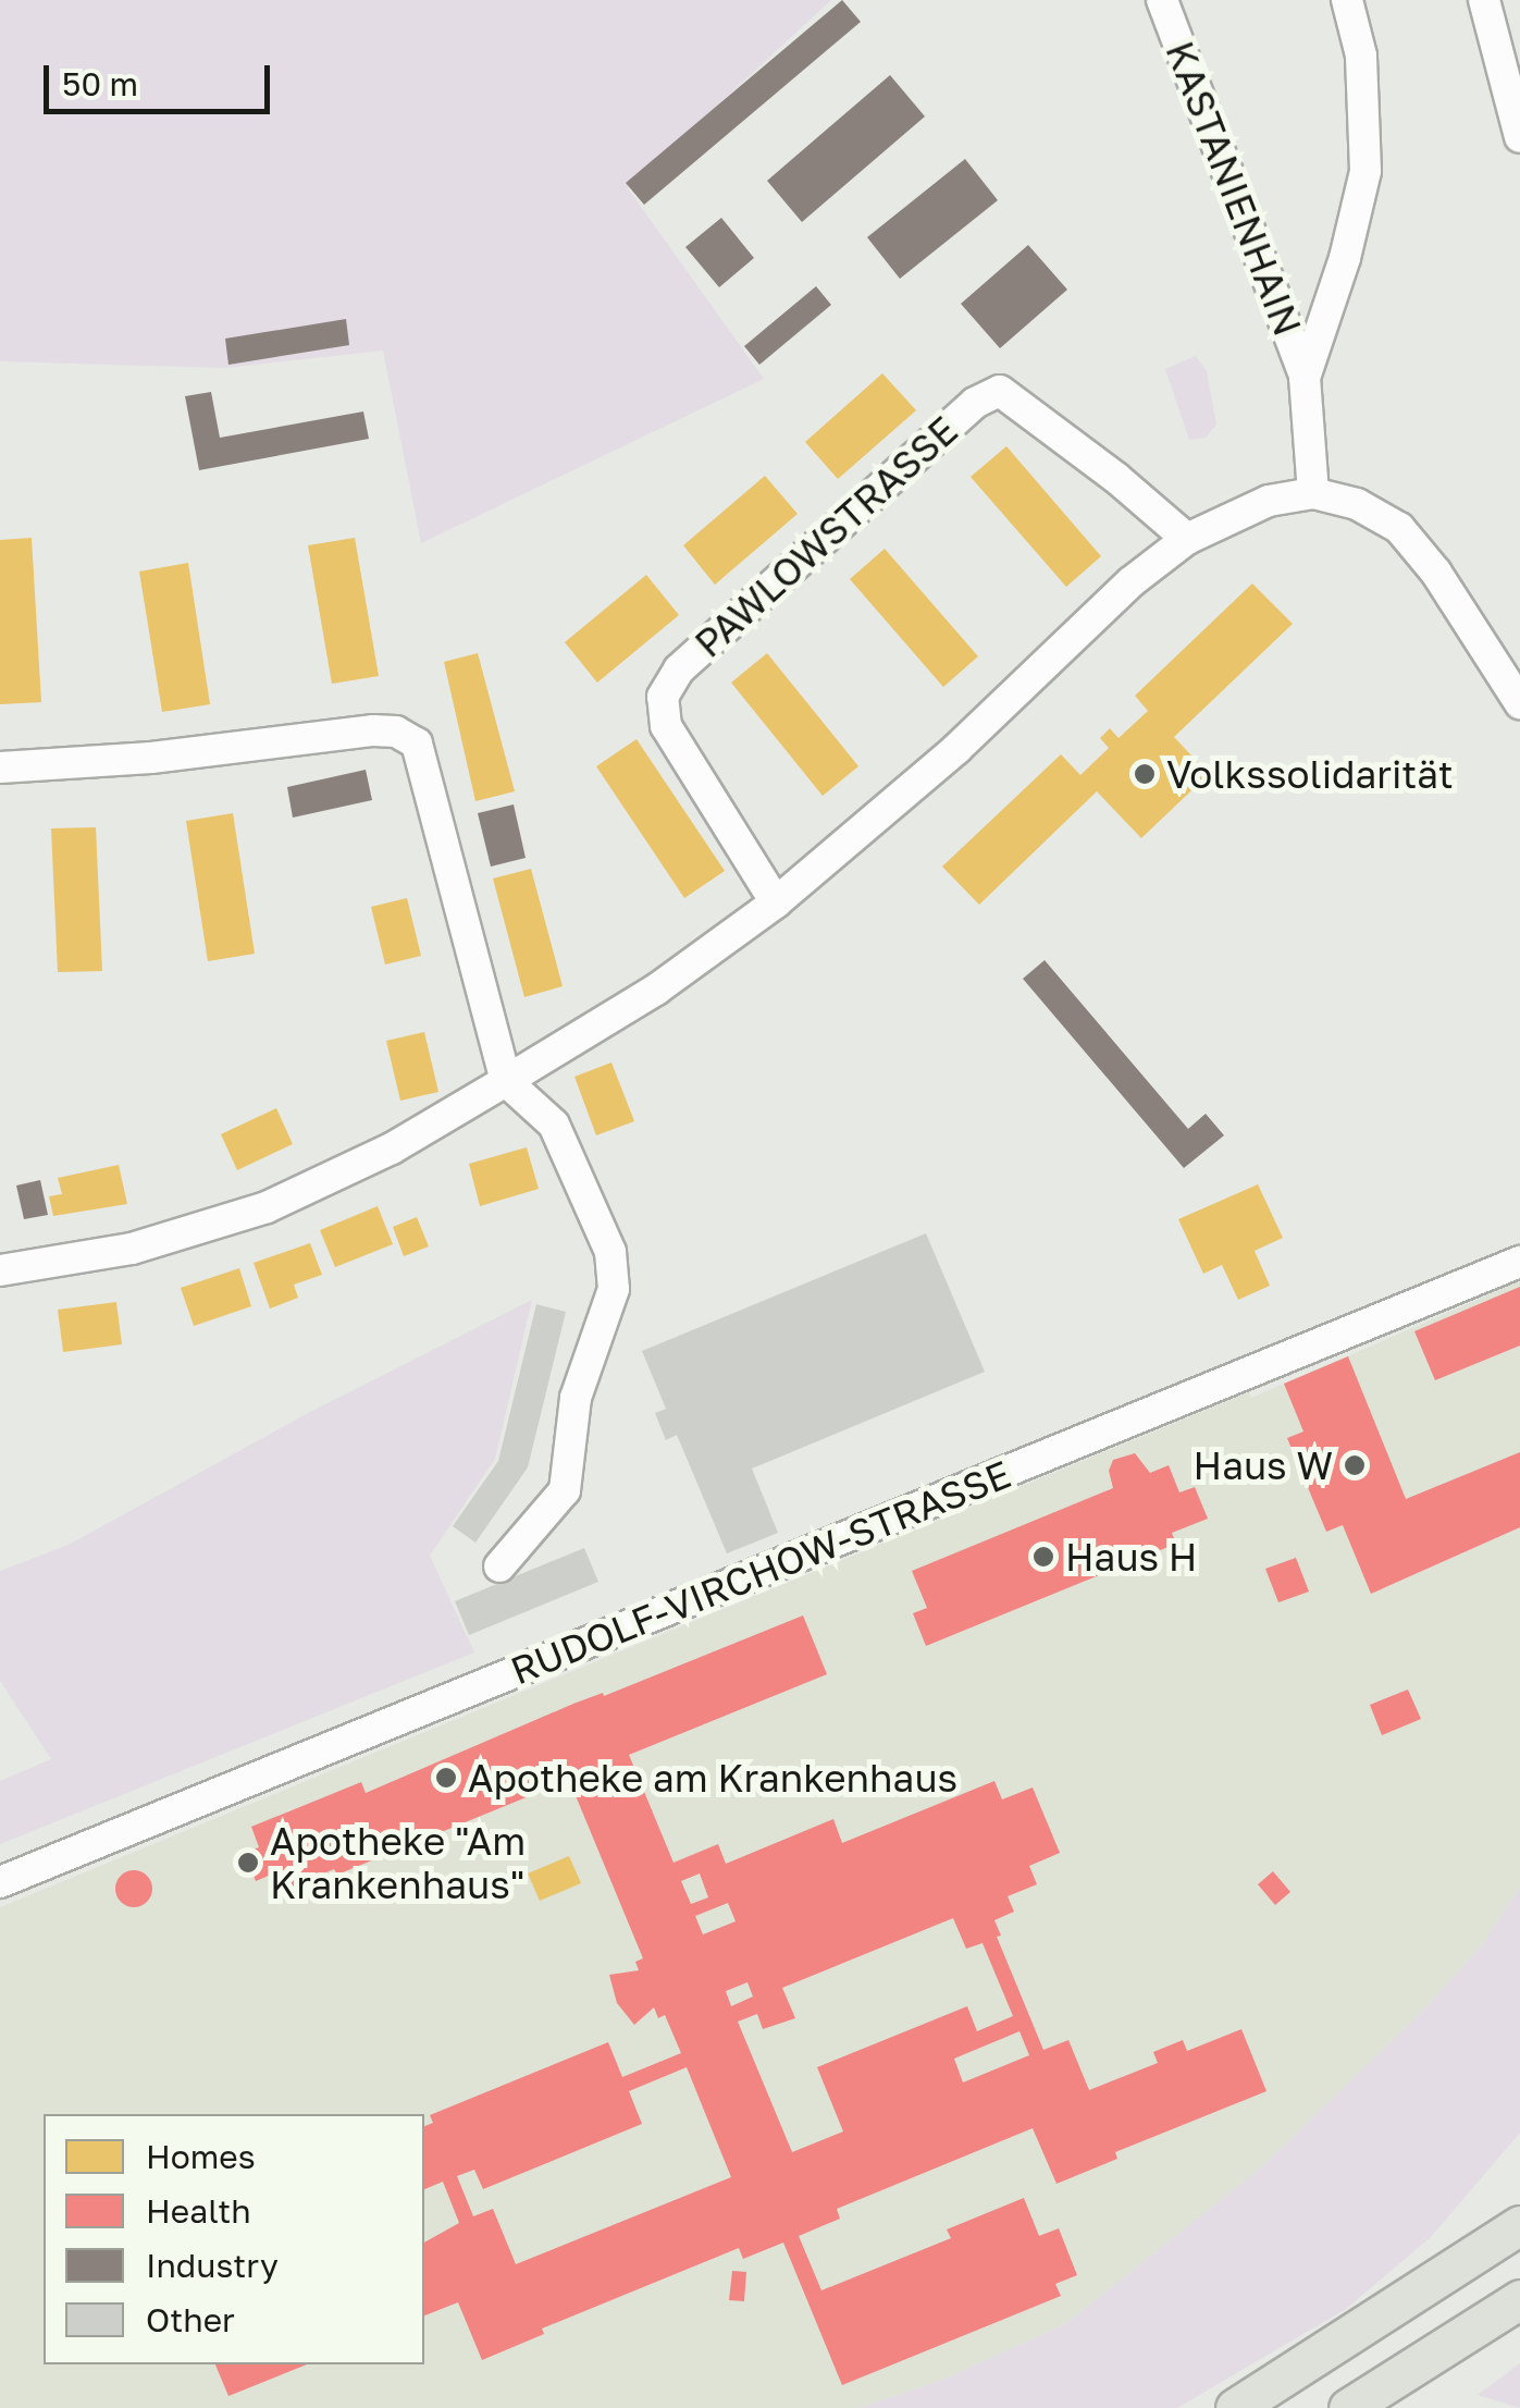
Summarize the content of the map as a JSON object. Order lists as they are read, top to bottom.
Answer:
{
  "streets": {
    "street": ["KASTANIENHAIN", "PAWLOWSTRASSE", "RUDOLF-VIRCHOW-STRASSE"]
  },
  "places": [
    "Volkssolidarität",
    "Haus W",
    "Haus H",
    "Apotheke am Krankenhaus",
    "Apotheke \"Am Krankenhaus\""
  ],
  "legend": [
    "Homes",
    "Health",
    "Industry",
    "Other"
  ],
  "scale_bar": "50 m"
}
